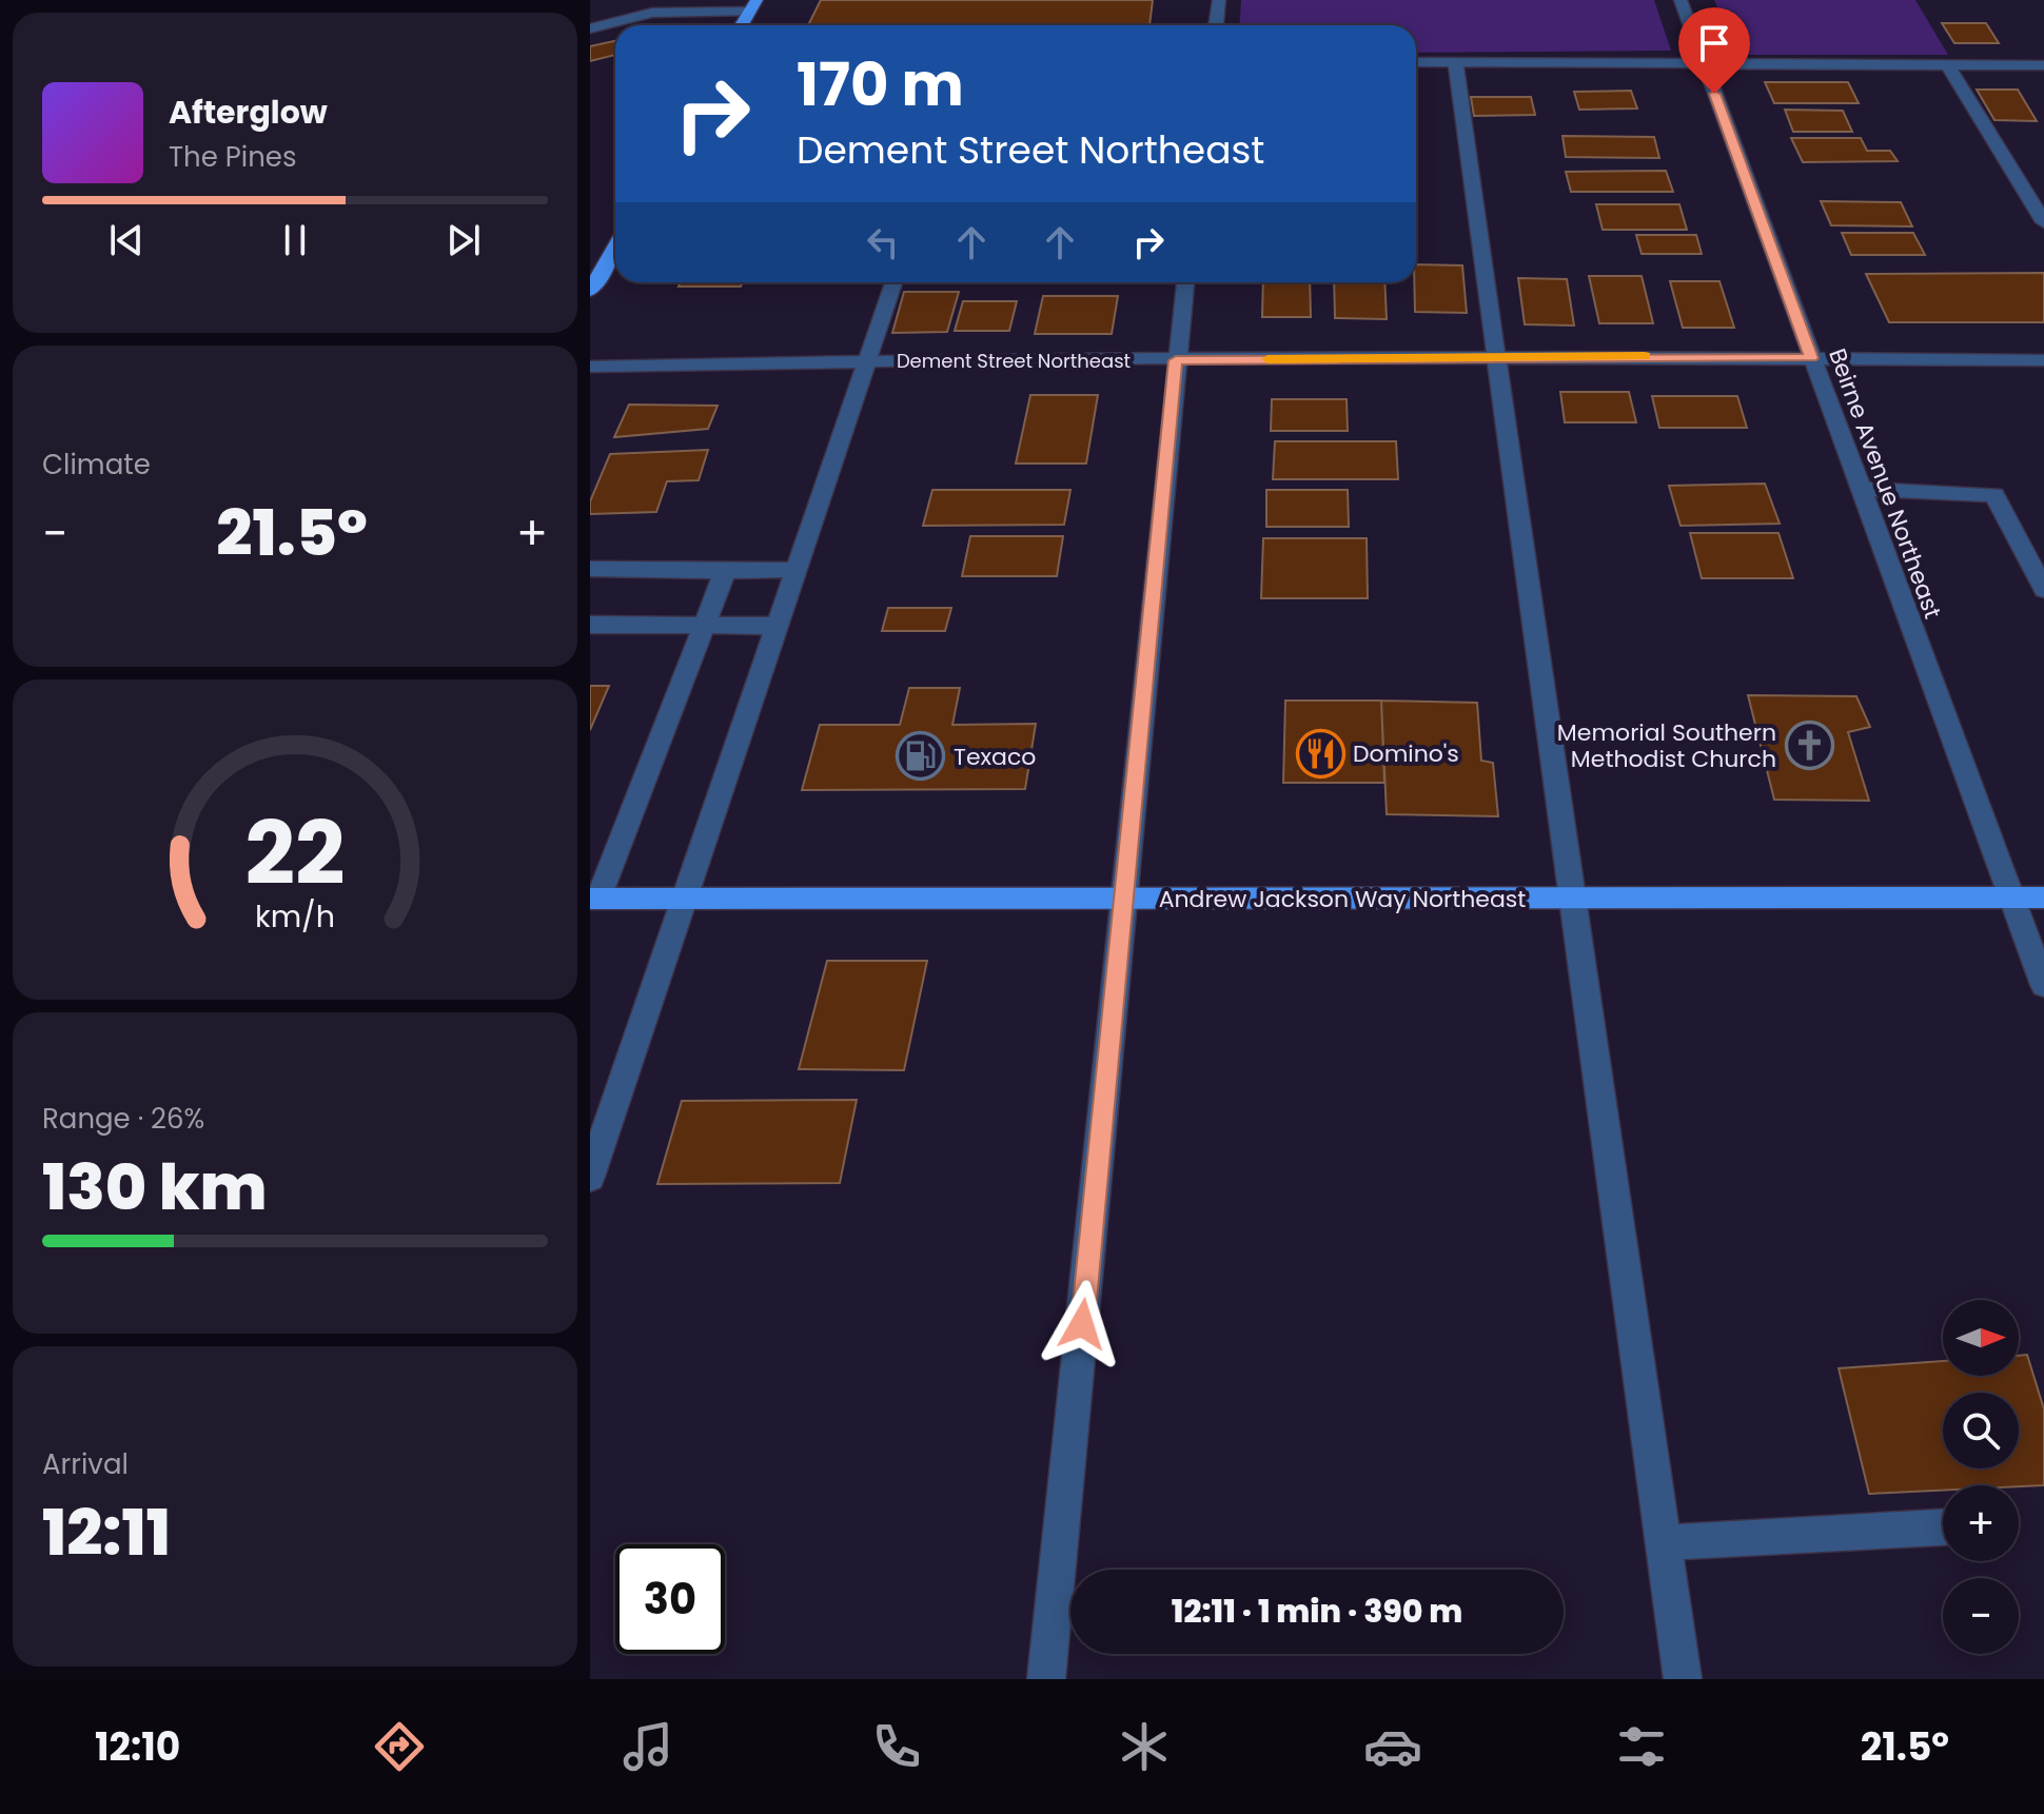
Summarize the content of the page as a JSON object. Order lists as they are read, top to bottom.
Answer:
{
  "streets": {
    "main road": ["Andrew Jackson Way Northeast"],
    "street": ["Dement Street Northeast", "Beirne Avenue Northeast"]
  },
  "crossings": [
    ["Dement Street Northeast", "Beirne Avenue Northeast"],
    ["Beirne Avenue Northeast", "Andrew Jackson Way Northeast"]
  ],
  "places": {
    "church": ["Memorial Southern Methodist Church"],
    "restaurant": ["Domino's"],
    "fuel station": ["Texaco"]
  },
  "north": "right",
  "page": {
    "turn": ["170 m", "Dement Street Northeast"],
    "song": ["Afterglow", "The Pines"],
    "tile": [
      "Climate",
      ["Range · 26%", "130 km"],
      ["Arrival", "12:11"]
    ],
    "heat": ["−", "21.5°", "+"],
    "map_buttons": ["+", "−"],
    "limit": "30",
    "trip": "12:11 · 1 min · 390 m",
    "tabs": ["12:10", "21.5°"],
    "gauge": ["22", "km/h"]
  }
}
